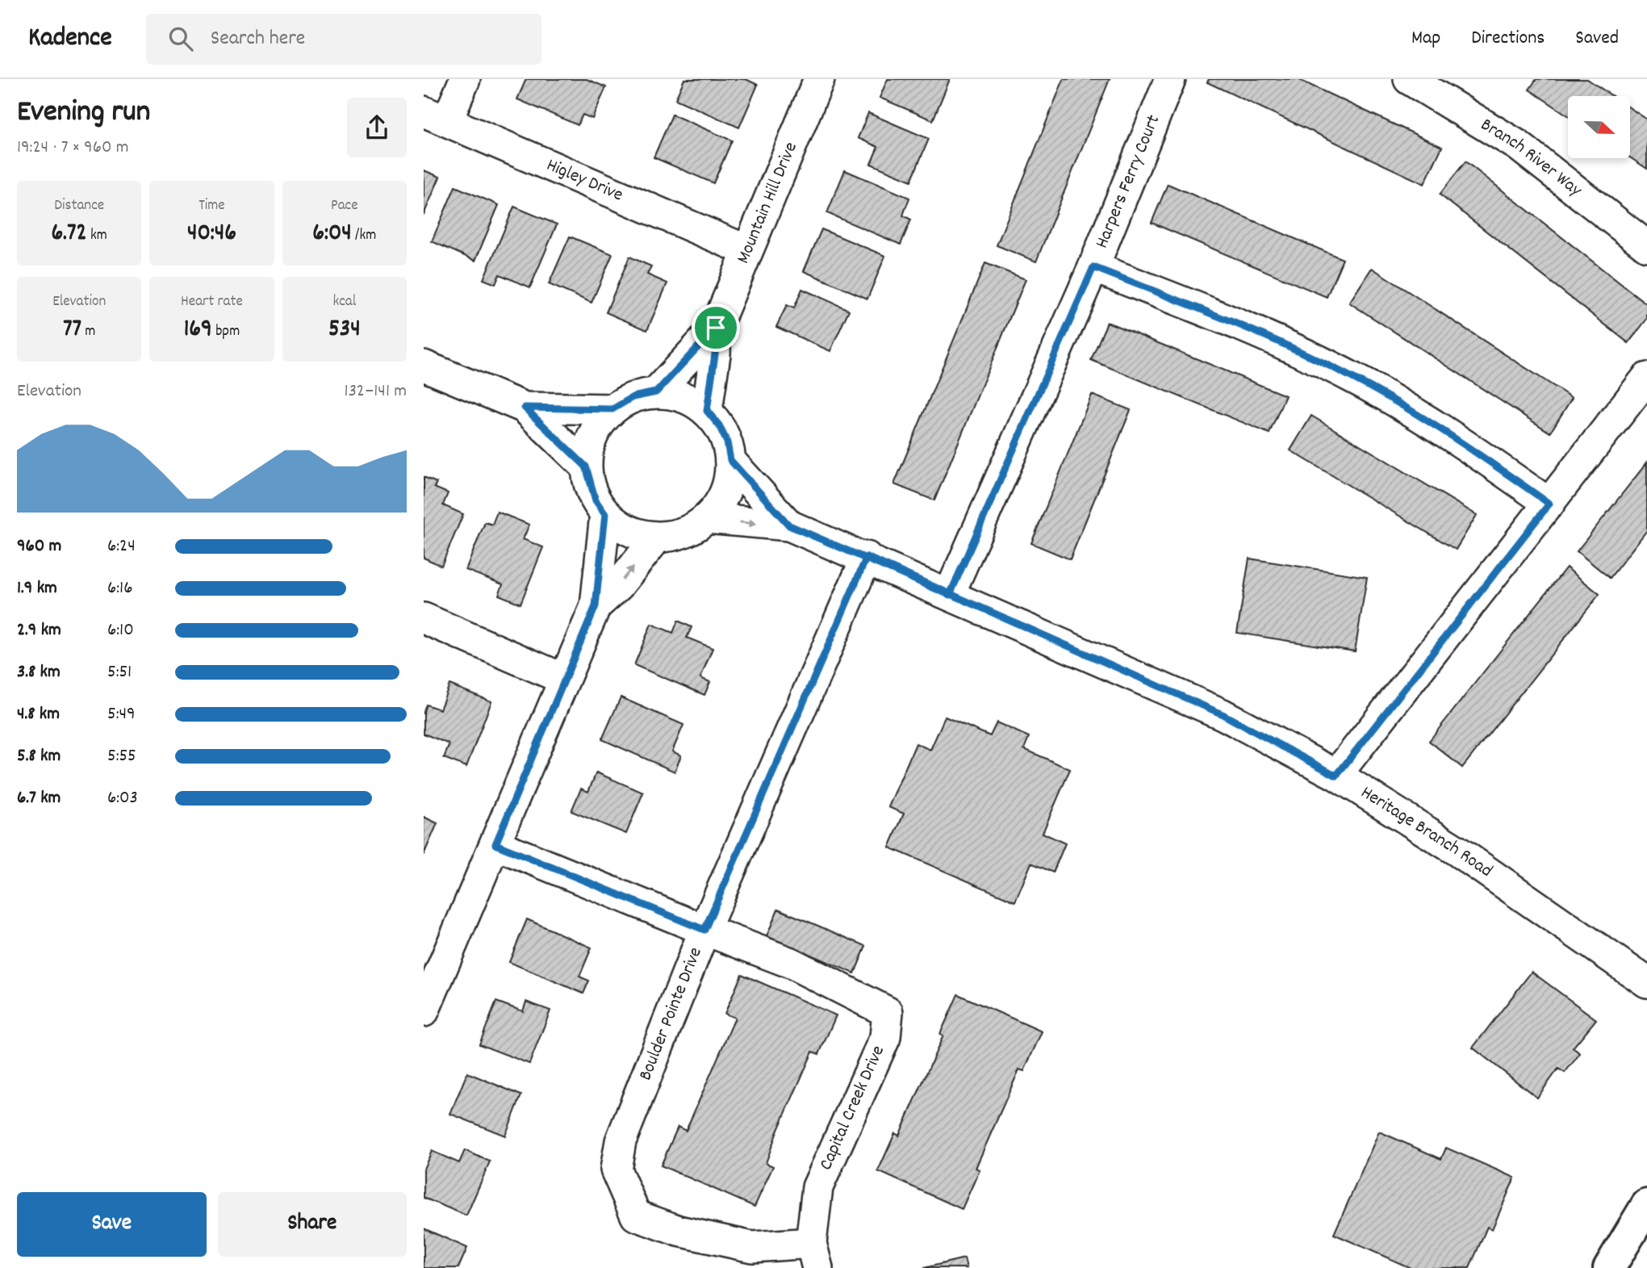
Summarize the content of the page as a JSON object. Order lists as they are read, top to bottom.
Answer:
{
  "streets": {
    "street": [
      "Branch River Way",
      "Higley Drive",
      "Harpers Ferry Court",
      "Mountain Hill Drive",
      "Heritage Branch Road",
      "Boulder Pointe Drive",
      "Capital Creek Drive"
    ]
  },
  "crossings": [
    ["Higley Drive", "Mountain Hill Drive"],
    ["Harpers Ferry Court", "Heritage Branch Road"],
    ["Mountain Hill Drive", "Heritage Branch Road"],
    ["Heritage Branch Road", "Boulder Pointe Drive"],
    ["Boulder Pointe Drive", "Capital Creek Drive"]
  ],
  "north": "right",
  "page": {
    "header": "Kadence",
    "search": "Search here",
    "nav": ["Map", "Directions", "Saved"],
    "heading": ["Evening run", "19:24 · 7 × 960 m"],
    "stats": [
      ["Distance", "6.72 km"],
      ["Time", "40:46"],
      ["Pace", "6:04 /km"],
      ["Elevation", "77 m"],
      ["Heart rate", "169 bpm"],
      ["kcal", "534"]
    ],
    "chart": ["Elevation", "132–141 m"],
    "list": [
      {
        "name": "960 m",
        "note": "6:24"
      },
      {
        "name": "1.9 km",
        "note": "6:16"
      },
      {
        "name": "2.9 km",
        "note": "6:10"
      },
      {
        "name": "3.8 km",
        "note": "5:51"
      },
      {
        "name": "4.8 km",
        "note": "5:49"
      },
      {
        "name": "5.8 km",
        "note": "5:55"
      },
      {
        "name": "6.7 km",
        "note": "6:03"
      }
    ],
    "buttons": ["Save", "Share"]
  }
}
